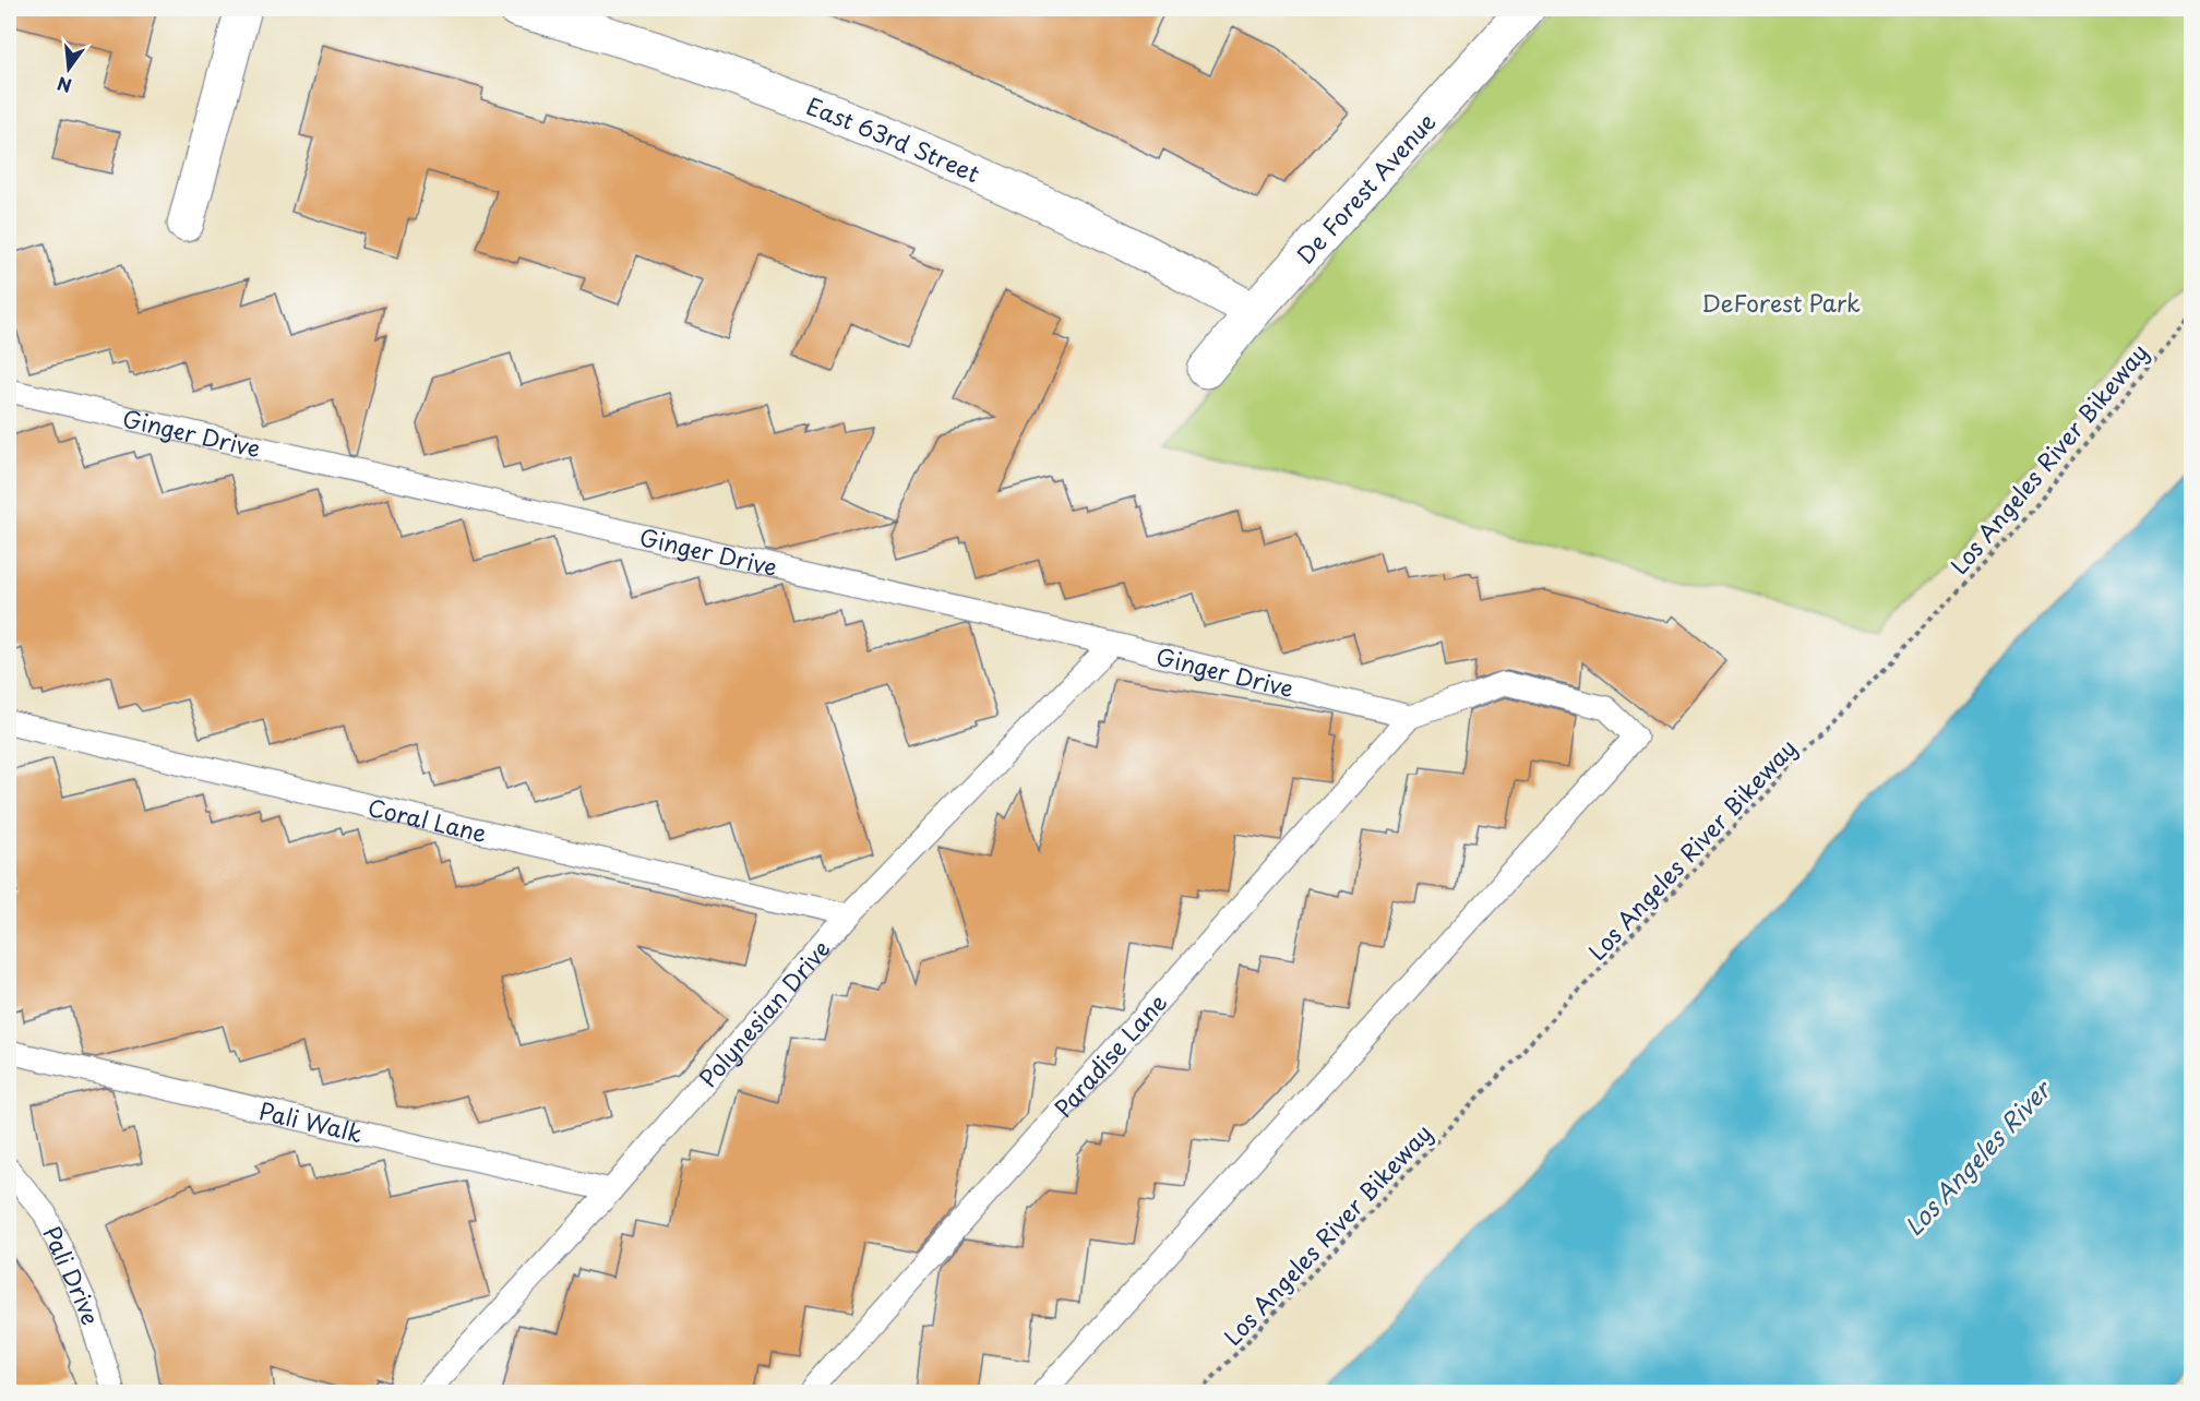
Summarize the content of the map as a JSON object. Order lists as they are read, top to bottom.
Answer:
{
  "streets": {
    "street": ["East 63rd Street", "De Forest Avenue"],
    "lane": [
      "Ginger Drive",
      "Coral Lane",
      "Polynesian Drive",
      "Paradise Lane",
      "Pali Walk",
      "Pali Drive"
    ],
    "path": ["Los Angeles River Bikeway"]
  },
  "crossings": [
    ["East 63rd Street", "De Forest Avenue"],
    ["Ginger Drive", "Polynesian Drive"],
    ["Ginger Drive", "Paradise Lane"],
    ["Coral Lane", "Polynesian Drive"],
    ["Polynesian Drive", "Pali Walk"]
  ],
  "water": ["Los Angeles River"],
  "parks": ["DeForest Park"],
  "north": "bottom"
}
